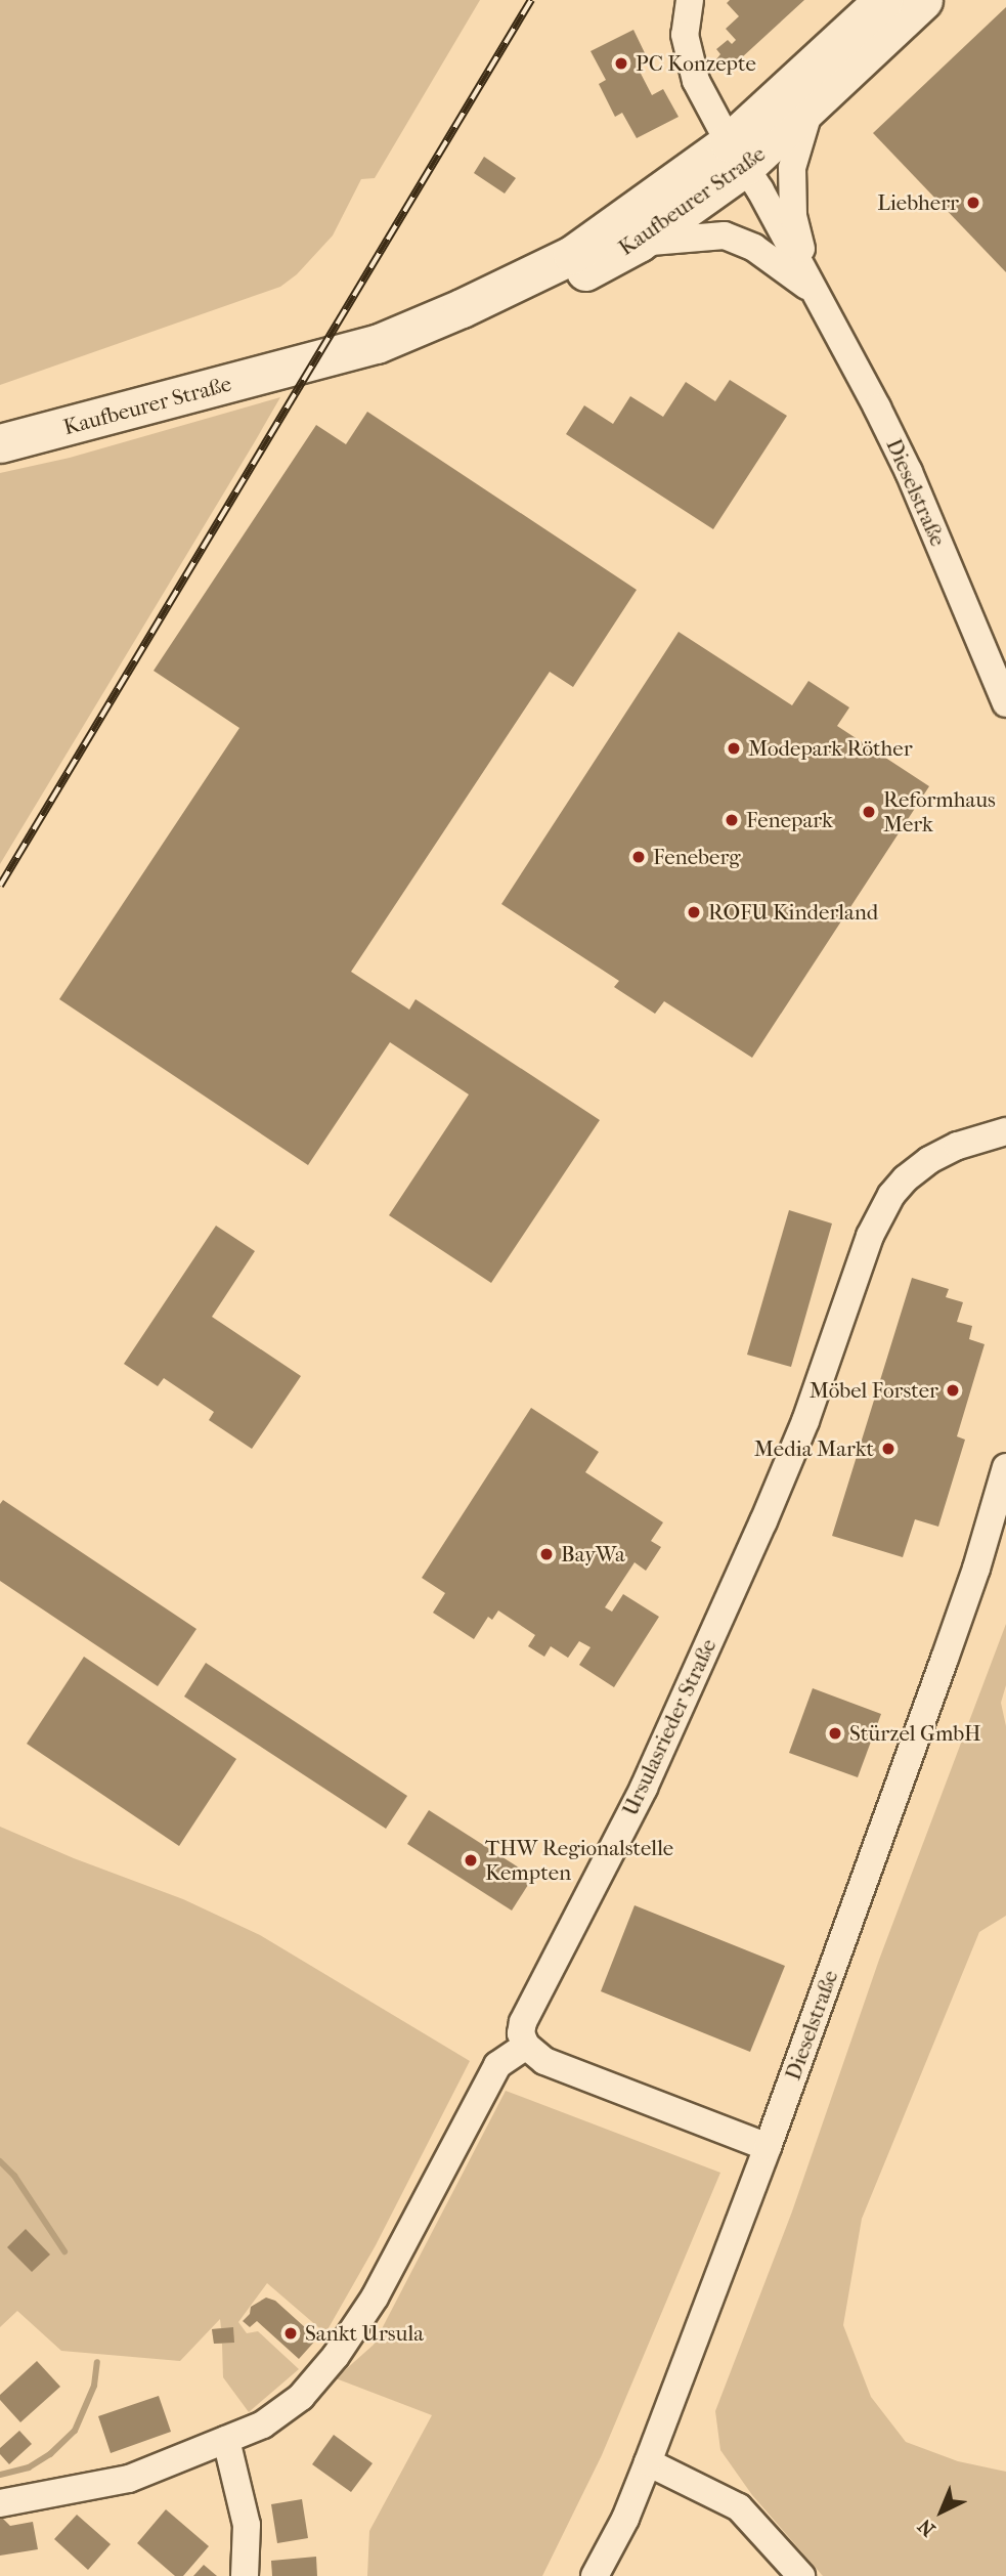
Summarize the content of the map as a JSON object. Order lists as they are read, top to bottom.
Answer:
{
  "streets": {
    "main road": ["Kaufbeurer Straße"],
    "street": ["Dieselstraße", "Ursulasrieder Straße"]
  },
  "crossings": [
    ["Kaufbeurer Straße", "Dieselstraße"]
  ],
  "places": [
    "PC Konzepte",
    "Liebherr",
    "Modepark Röther",
    "Reformhaus Merk",
    "Fenepark",
    "Feneberg",
    "ROFU Kinderland",
    "Möbel Forster",
    "Media Markt",
    "BayWa",
    "Stürzel GmbH",
    "THW Regionalstelle Kempten",
    "Sankt Ursula"
  ],
  "north": "bottom left"
}
